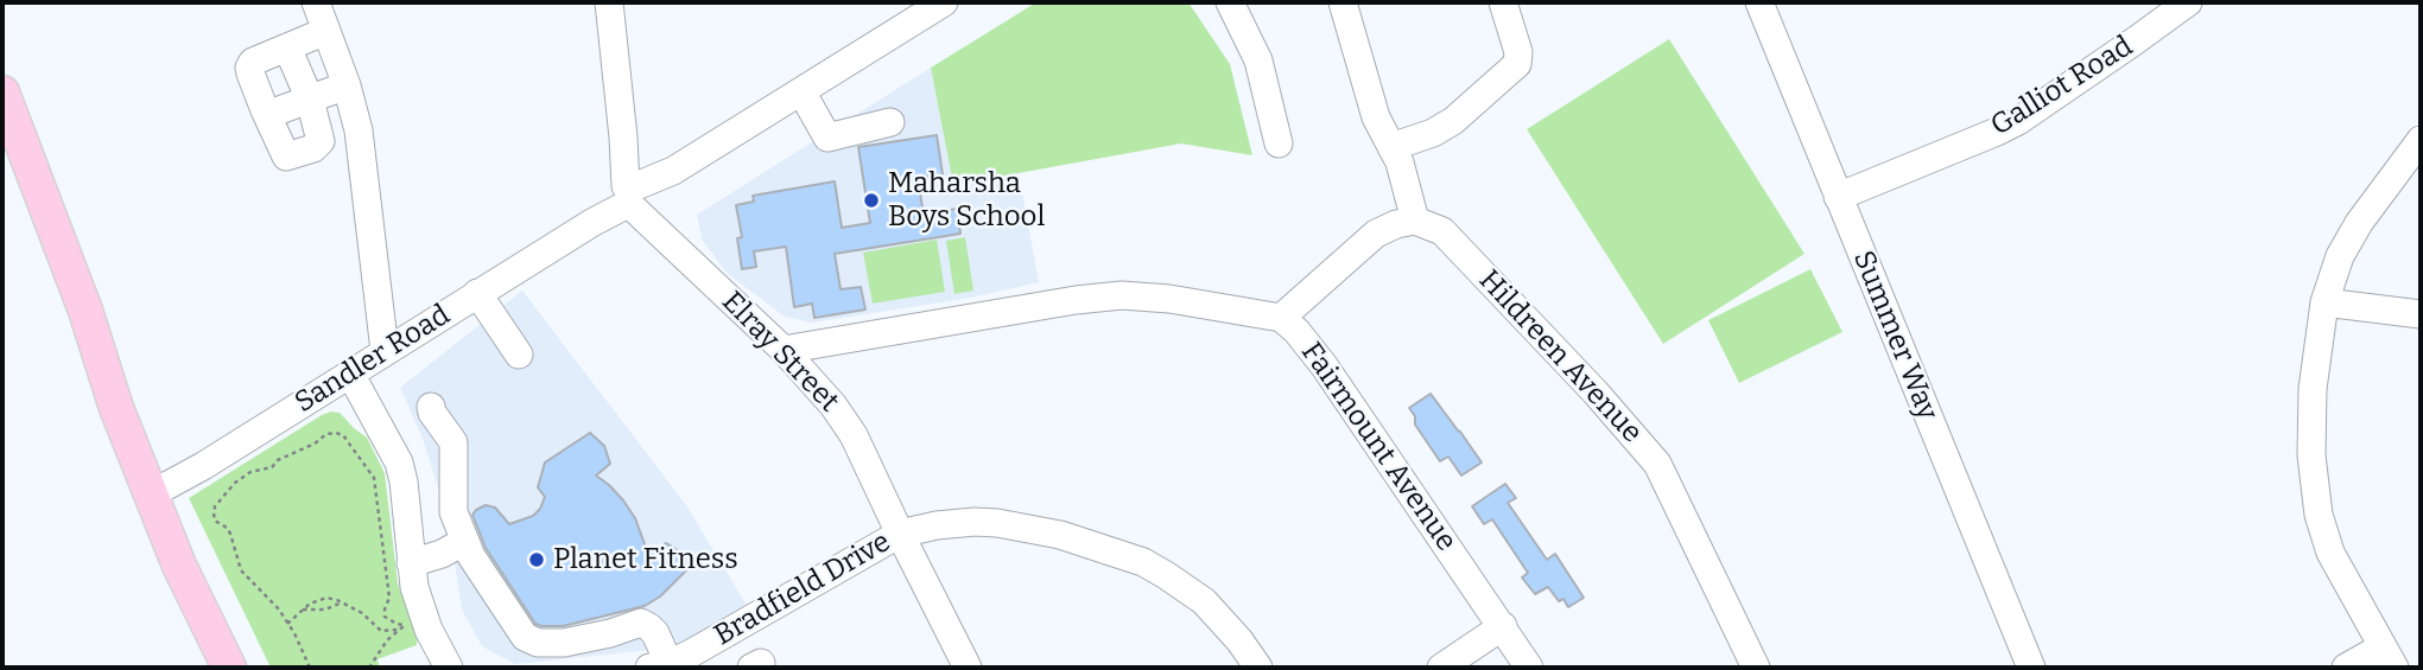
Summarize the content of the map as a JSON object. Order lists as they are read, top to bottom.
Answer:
{
  "streets": {
    "street": [
      "Galliot Road",
      "Summer Way",
      "Elray Street",
      "Hildreen Avenue",
      "Sandler Road",
      "Fairmount Avenue",
      "Bradfield Drive"
    ]
  },
  "crossings": [
    ["Galliot Road", "Summer Way"],
    ["Elray Street", "Sandler Road"],
    ["Elray Street", "Fairmount Avenue"],
    ["Elray Street", "Bradfield Drive"]
  ],
  "places": ["Maharsha Boys School", "Planet Fitness"]
}
